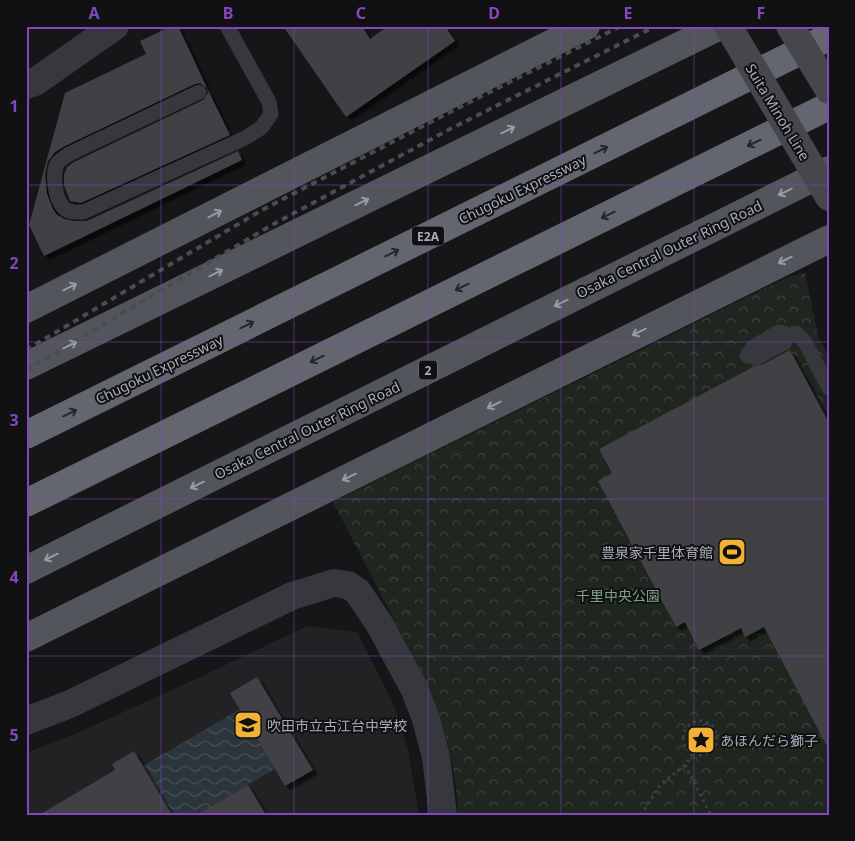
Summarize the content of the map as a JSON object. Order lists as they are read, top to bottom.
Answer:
{
  "streets": {
    "highway": ["Chugoku Expressway", "E2A"],
    "main road": ["Suita Minoh Line", "Osaka Central Outer Ring Road", "2"]
  },
  "parks": ["千里中央公園"],
  "places": {
    "sports": ["豊泉家千里体育館"],
    "school or university": ["吹田市立古江台中学校"],
    "place": ["あほんだら獅子"]
  },
  "grid": {
    "columns": [
      "A",
      "B",
      "C",
      "D",
      "E",
      "F"
    ],
    "rows": [
      "1",
      "2",
      "3",
      "4",
      "5"
    ]
  }
}
